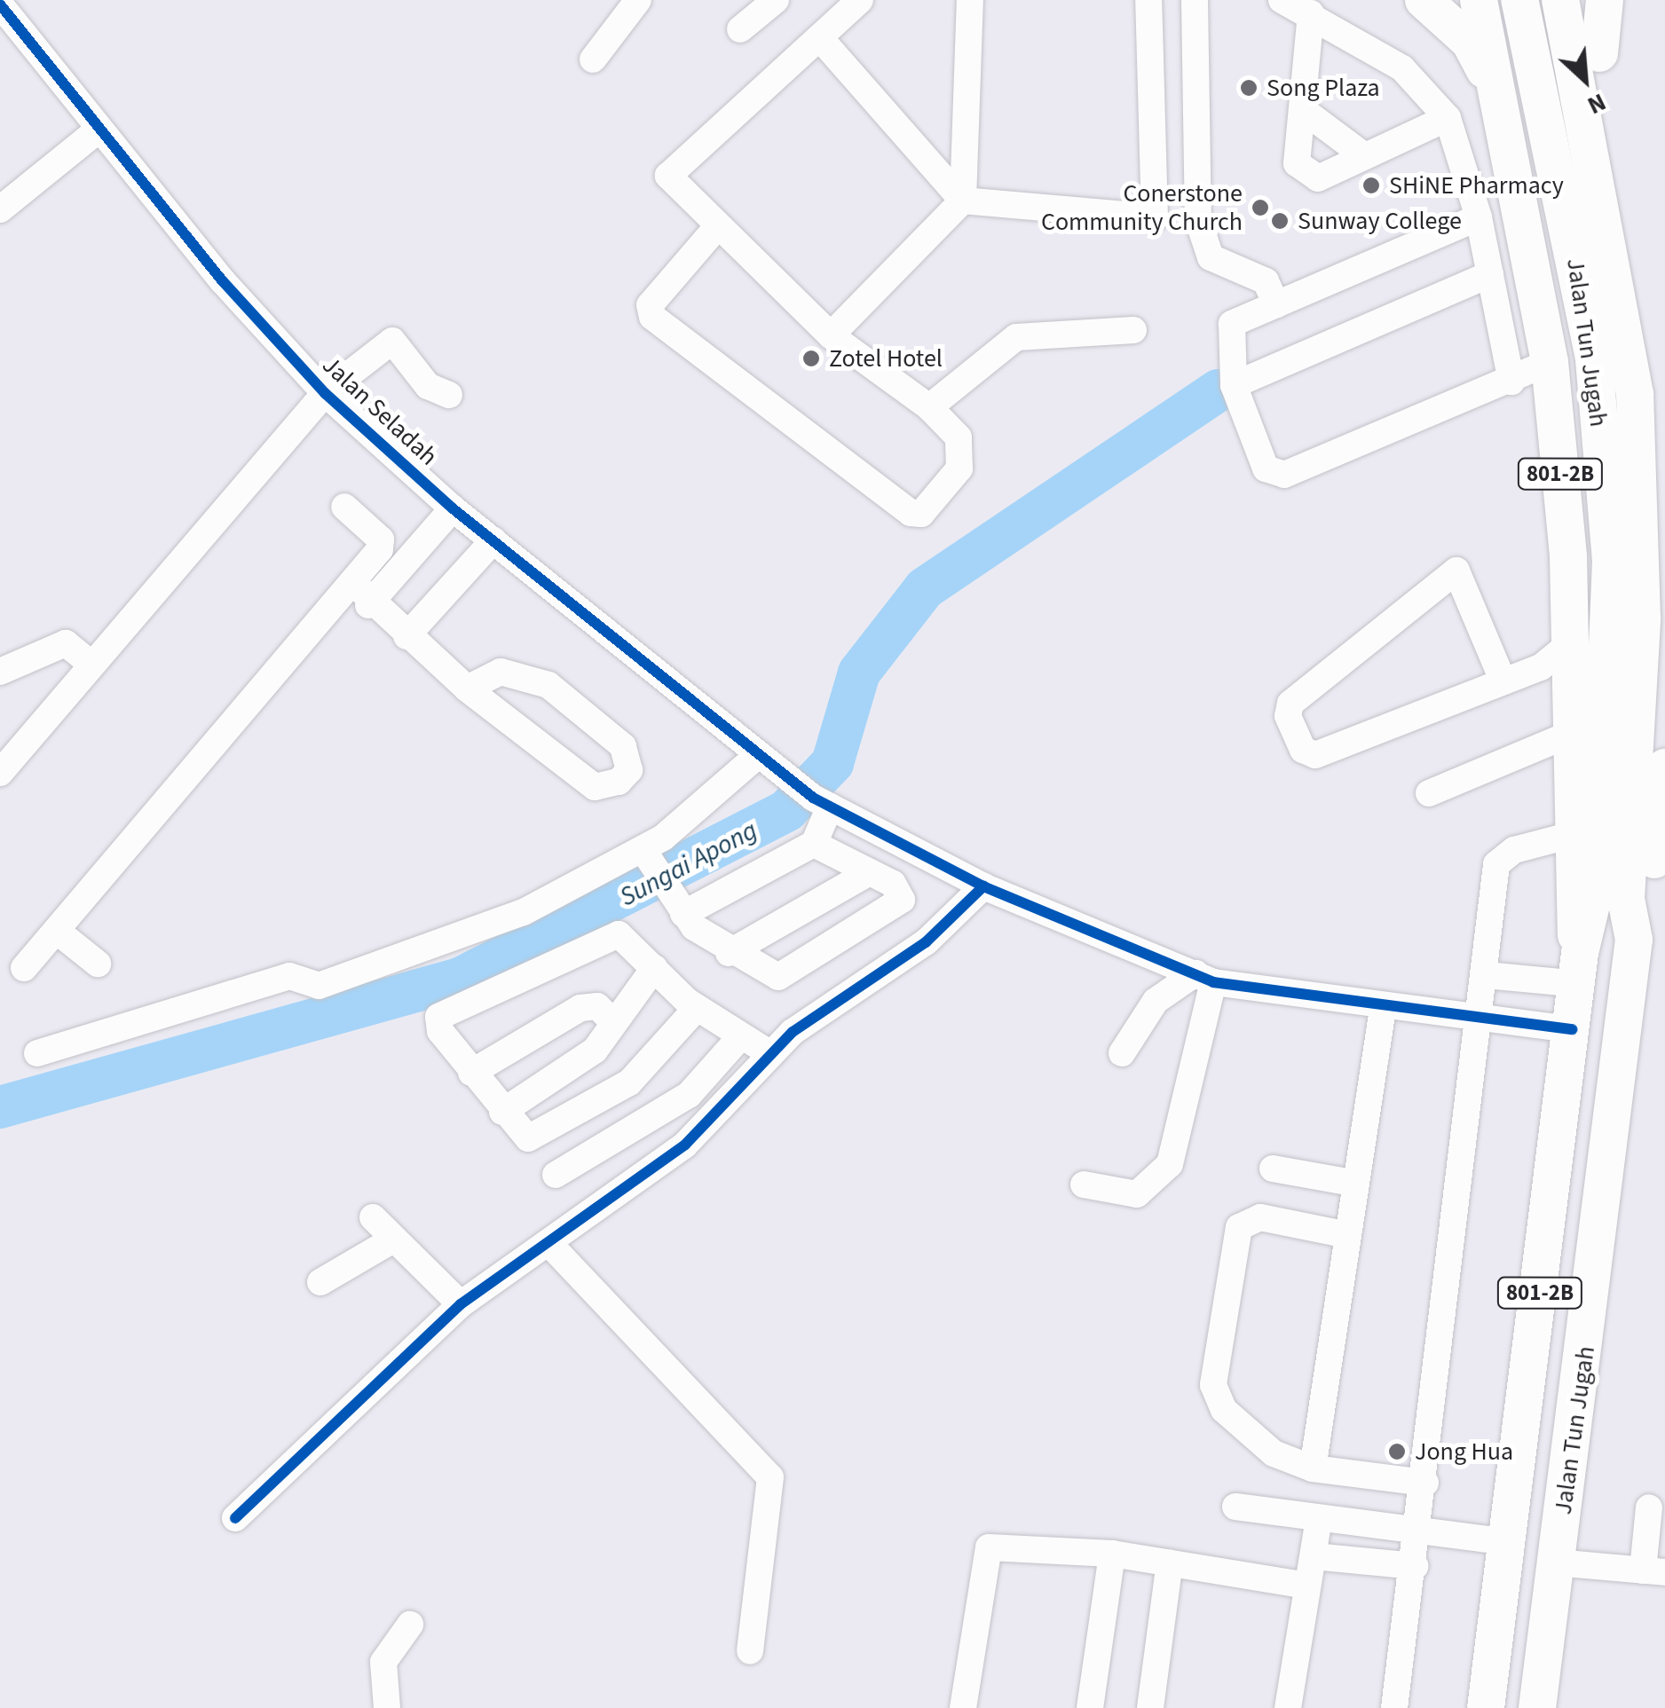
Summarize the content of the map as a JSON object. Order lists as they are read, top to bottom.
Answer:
{
  "streets": {
    "highway": ["Jalan Tun Jugah", "801-2B"],
    "street": ["Jalan Seladah"]
  },
  "crossings": [
    ["Jalan Tun Jugah", "Jalan Seladah"]
  ],
  "water": ["Sungai Apong"],
  "places": [
    "Song Plaza",
    "SHiNE Pharmacy",
    "Conerstone Community Church",
    "Sunway College",
    "Zotel Hotel",
    "Jong Hua"
  ],
  "north": "bottom right"
}
